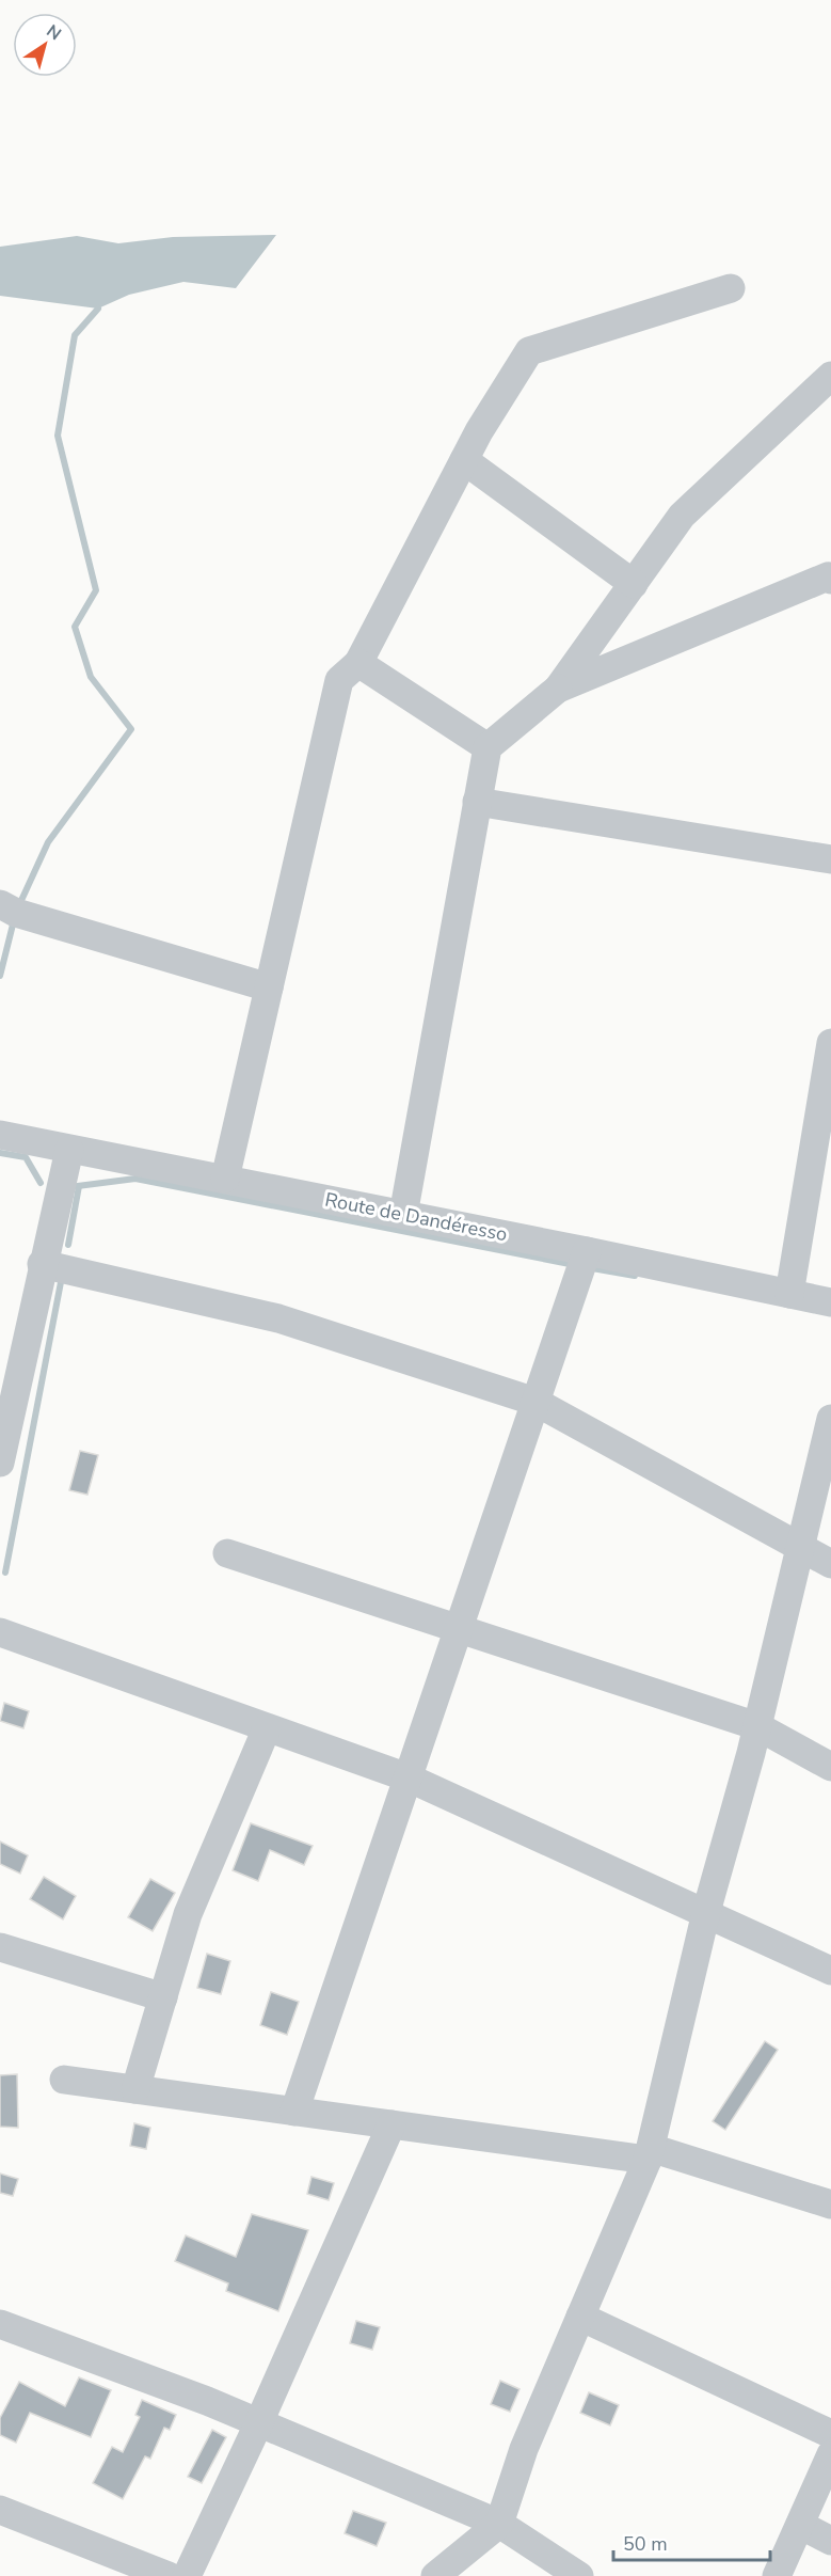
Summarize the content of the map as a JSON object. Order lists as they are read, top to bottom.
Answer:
{
  "streets": {
    "street": ["Route de Dandéresso"]
  },
  "scale_bar": "50 m",
  "north": "top right"
}
